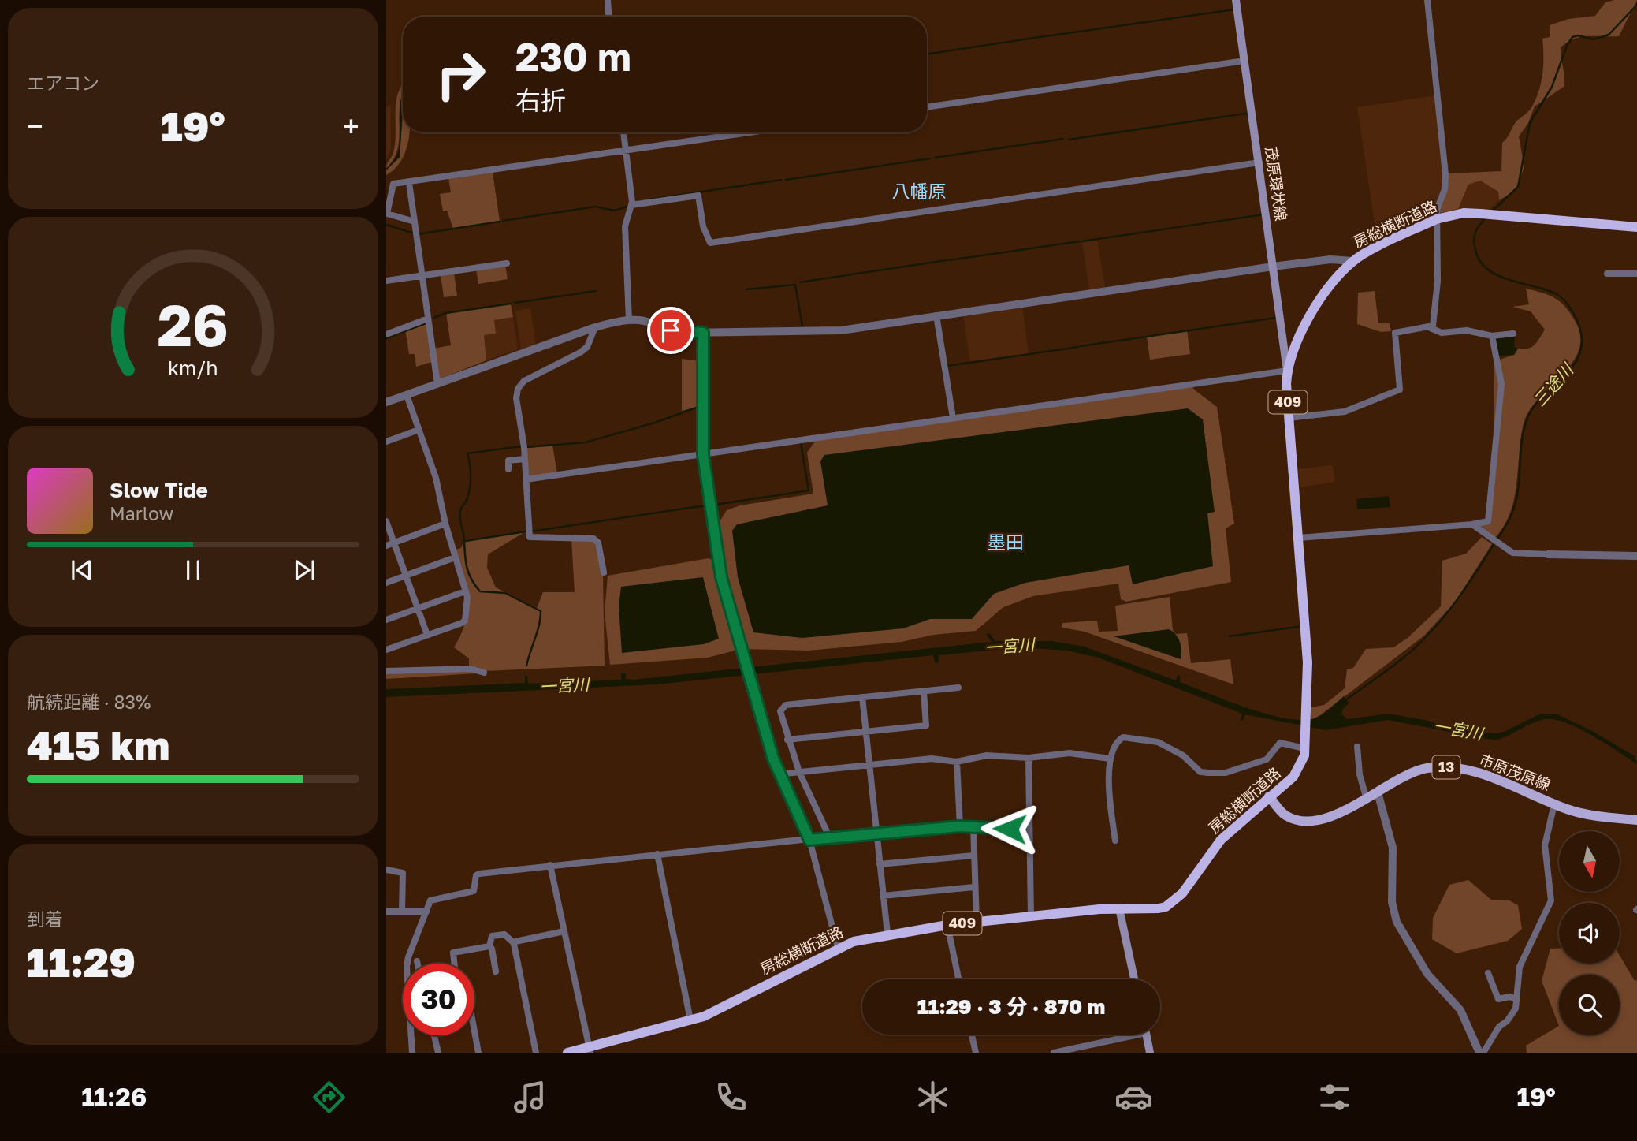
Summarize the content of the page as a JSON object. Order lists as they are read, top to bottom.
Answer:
{
  "streets": {
    "highway": ["房総横断道路", "409"],
    "main road": ["茂原環状線", "13", "市原茂原線"]
  },
  "crossings": [
    ["茂原環状線", "房総横断道路"],
    ["房総横断道路", "市原茂原線"]
  ],
  "districts": ["八幡原", "墨田"],
  "water": ["三途川", "一宮川"],
  "north": "bottom",
  "page": {
    "tile": [
      "エアコン",
      ["航続距離 · 83%", "415 km"],
      ["到着", "11:29"]
    ],
    "turn": ["230 m", "右折"],
    "heat": ["−", "19°", "+"],
    "song": ["Slow Tide", "Marlow"],
    "limit": "30",
    "trip": "11:29 · 3 分 · 870 m",
    "tabs": ["11:26", "19°"],
    "gauge": ["26", "km/h"]
  }
}
